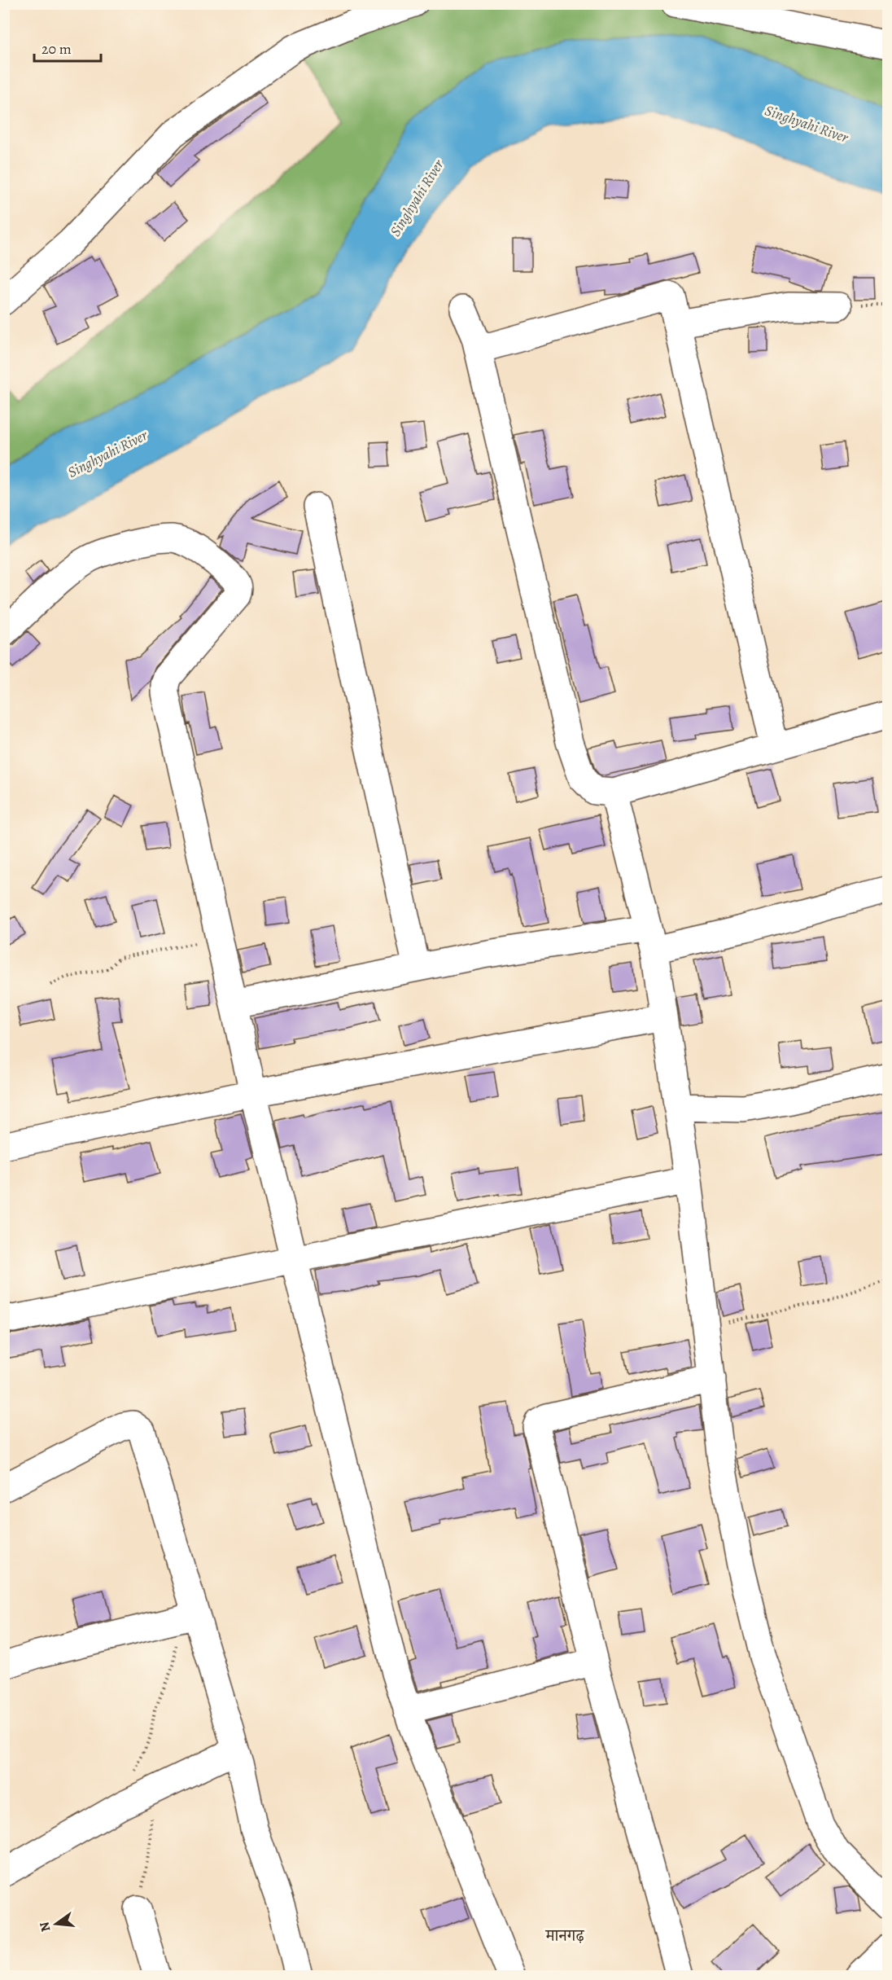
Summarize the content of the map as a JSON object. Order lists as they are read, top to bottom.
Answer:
{
  "districts": ["मानगढ़"],
  "water": ["Singhyahi River"],
  "scale_bar": "20 m",
  "north": "left"
}
